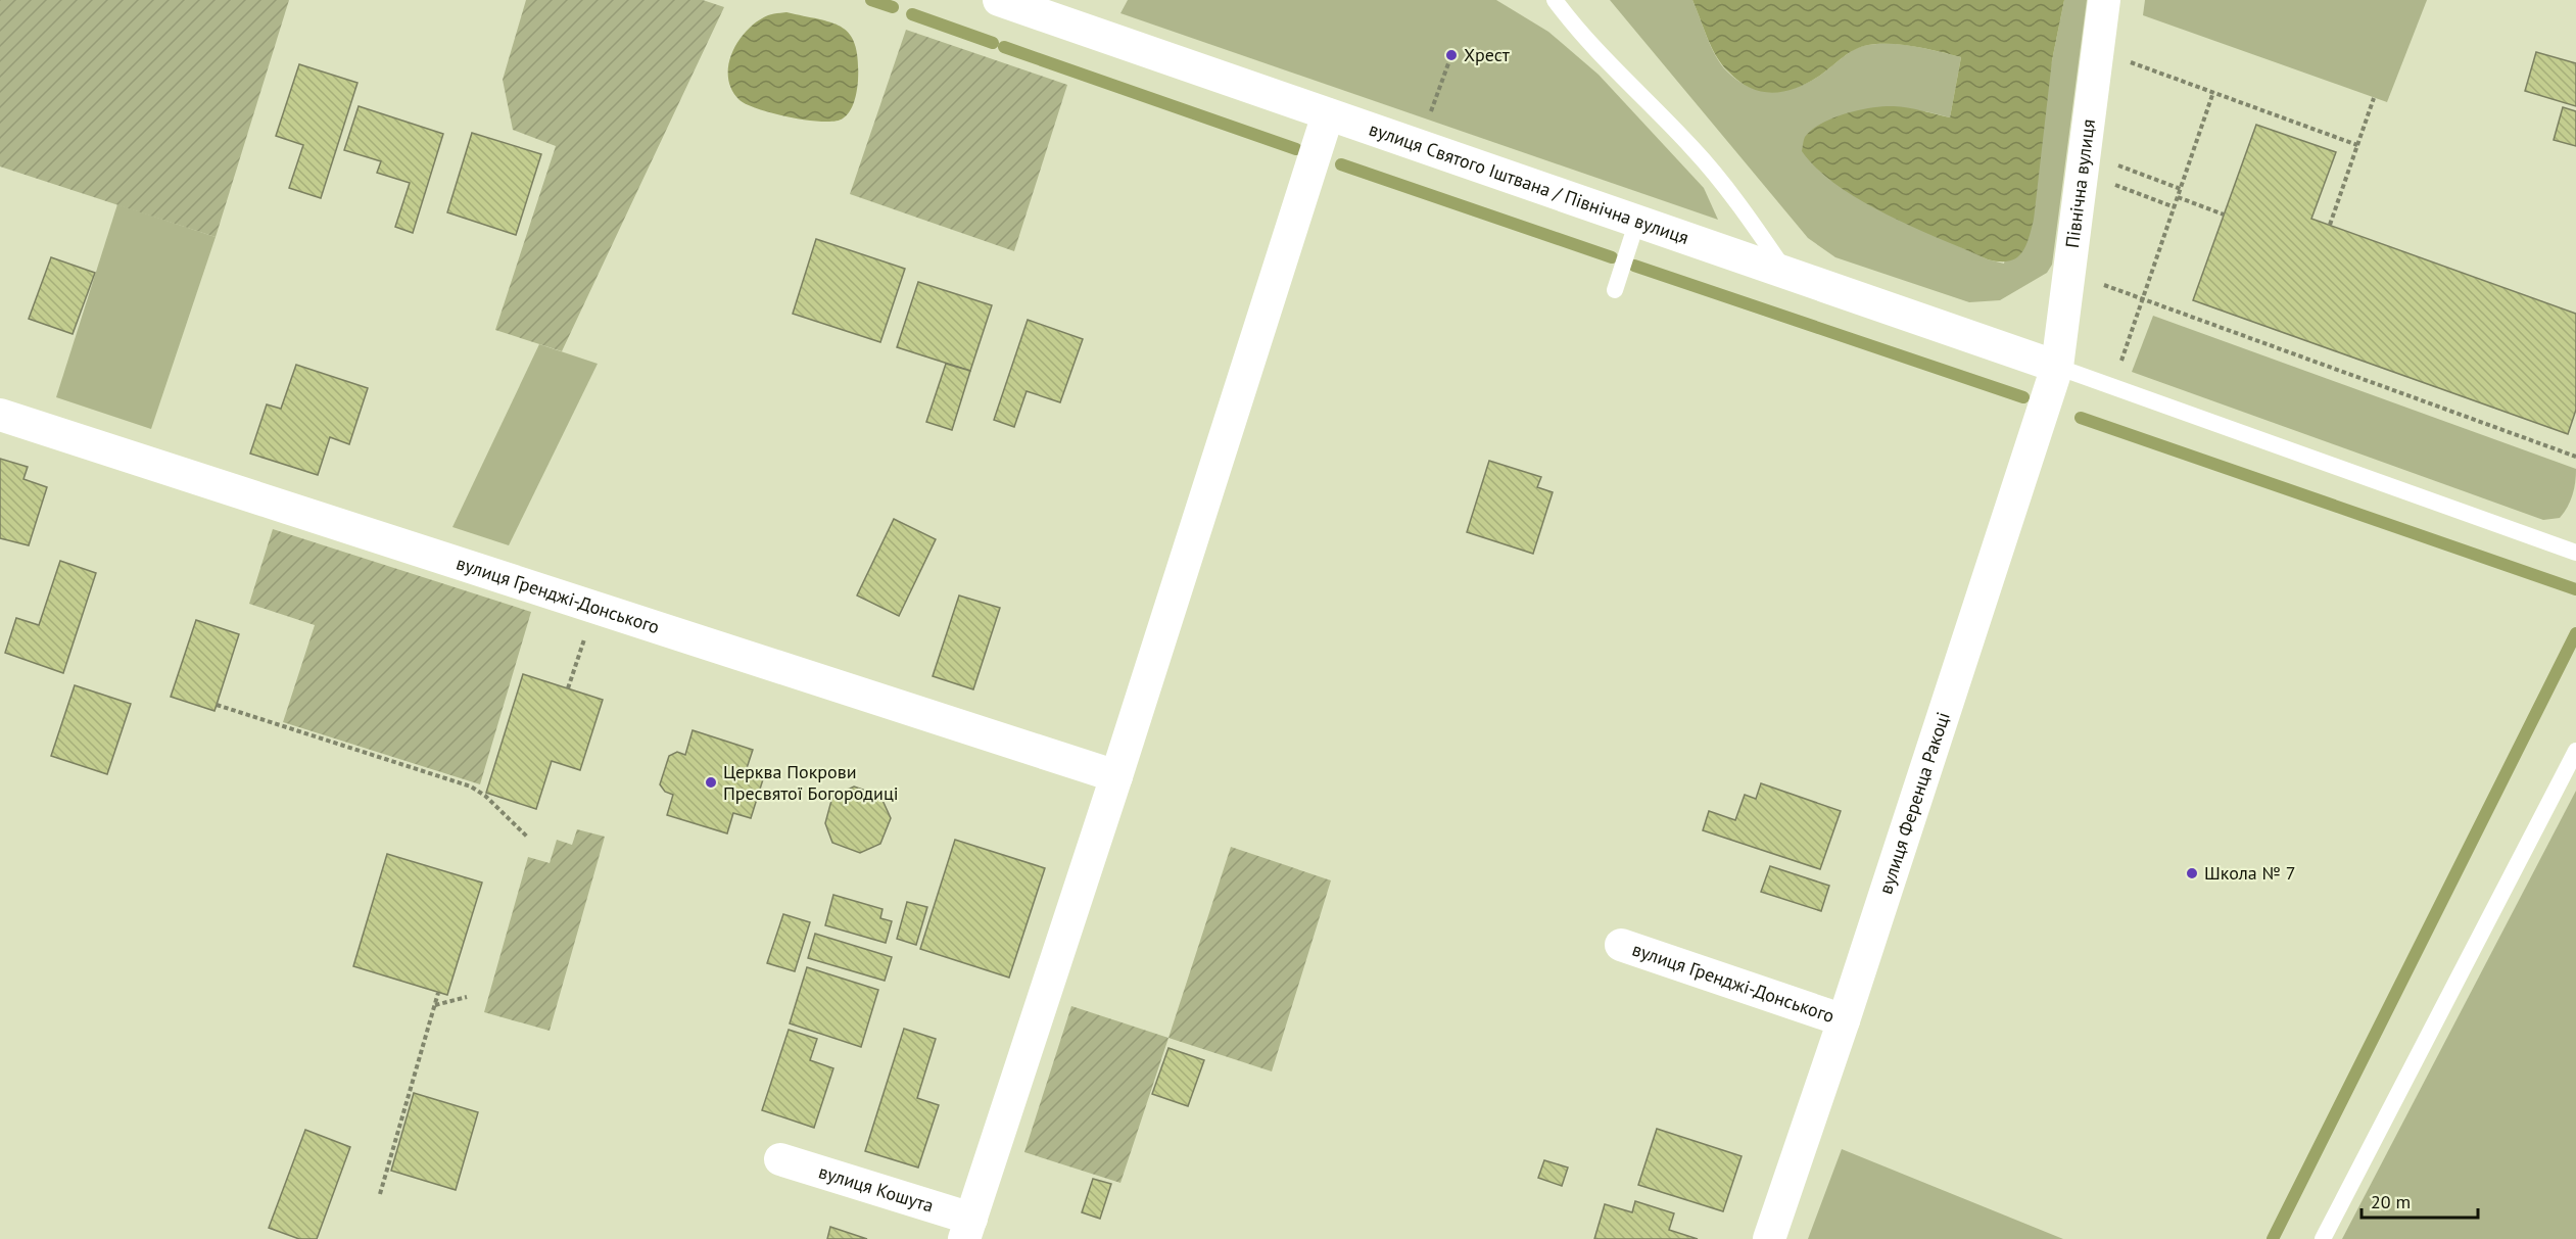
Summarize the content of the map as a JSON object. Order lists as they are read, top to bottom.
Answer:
{
  "streets": {
    "street": [
      "вулиця Святого Іштвана / Північна вулиця",
      "Північна вулиця",
      "вулиця Гренджі-Донського",
      "вулиця Ференца Ракоці",
      "вулиця Кошута"
    ]
  },
  "crossings": [
    ["вулиця Святого Іштвана / Північна вулиця", "Північна вулиця"],
    ["вулиця Святого Іштвана / Північна вулиця", "вулиця Ференца Ракоці"],
    ["Північна вулиця", "вулиця Ференца Ракоці"],
    ["вулиця Гренджі-Донського", "вулиця Ференца Ракоці"]
  ],
  "places": ["Хрест", "Церква Покрови Пресвятої Богородиці", "Школа № 7"],
  "scale_bar": "20 m"
}
